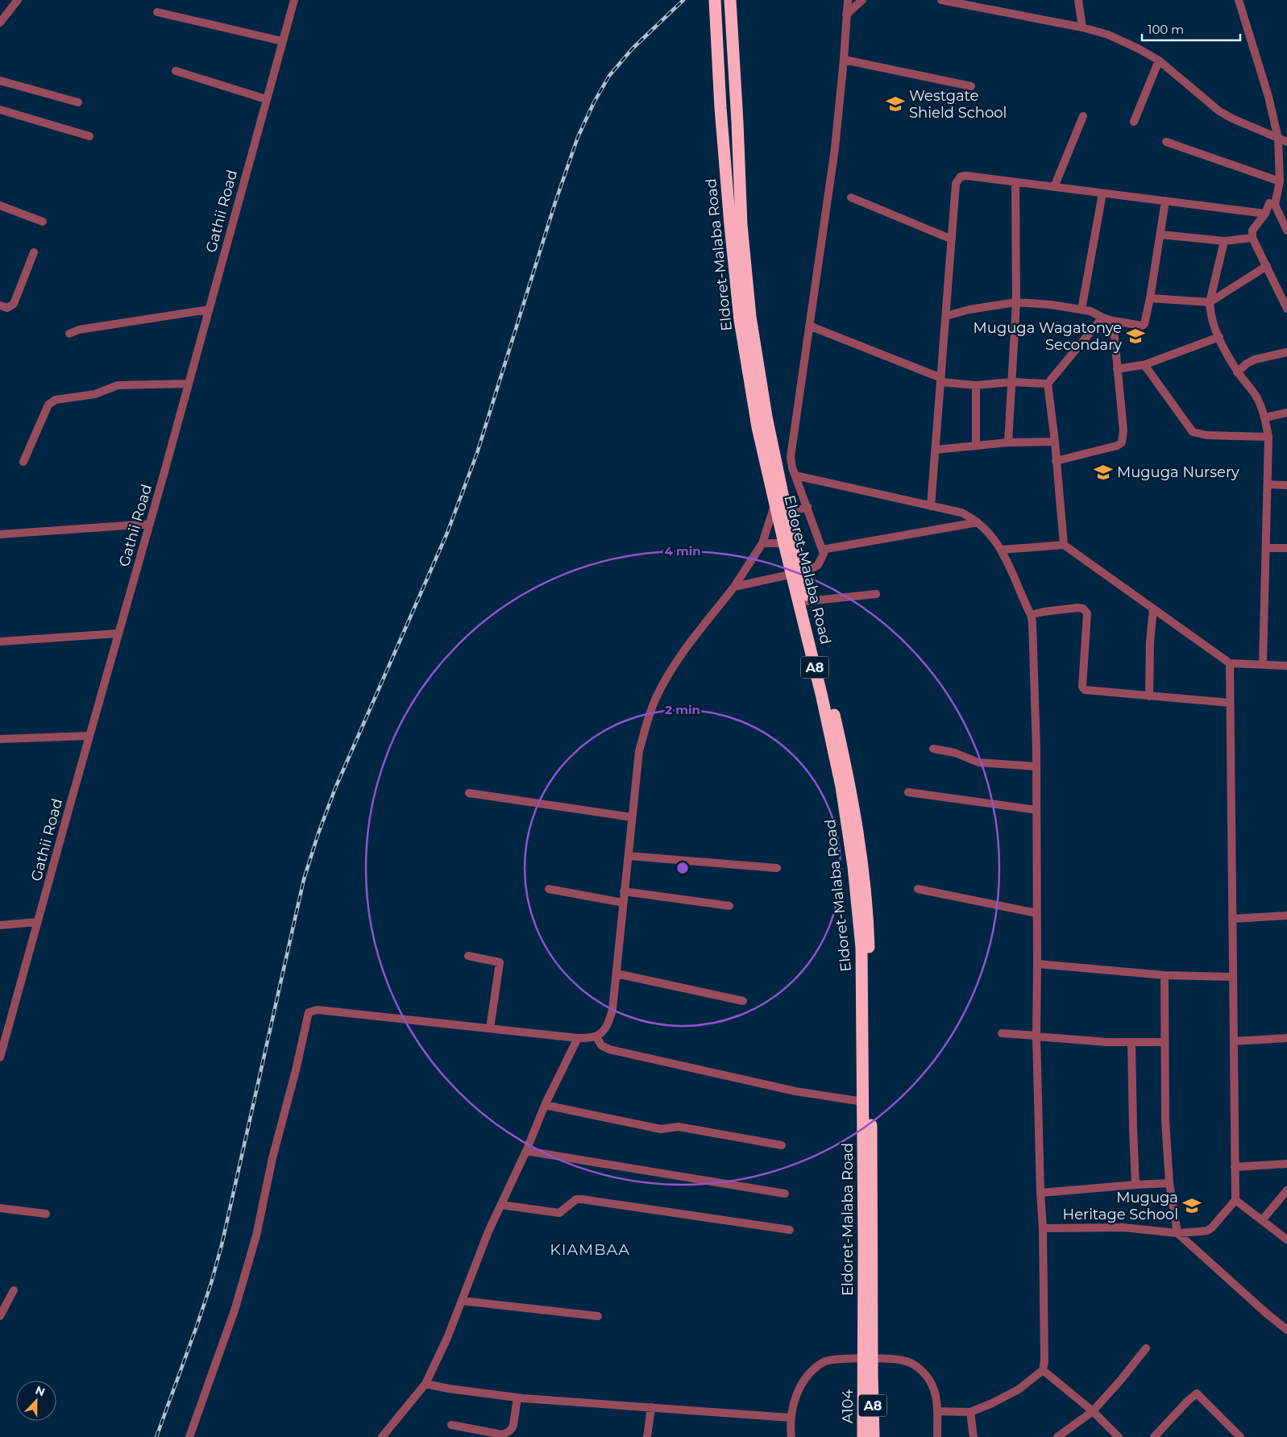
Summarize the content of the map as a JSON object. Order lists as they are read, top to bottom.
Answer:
{
  "streets": {
    "highway": ["Eldoret-Malaba Road", "A8", "A104"],
    "street": ["Gathii Road"]
  },
  "crossings": [
    ["Eldoret-Malaba Road", "A8"],
    ["A8", "A104"]
  ],
  "districts": ["KIAMBAA"],
  "places": {
    "school or university": [
      "Westgate Shield School",
      "Muguga Wagatonye Secondary",
      "Muguga Nursery",
      "Muguga Heritage School"
    ]
  },
  "scale_bar": "100 m",
  "north": "top",
  "rings": ["4 min", "2 min"]
}
